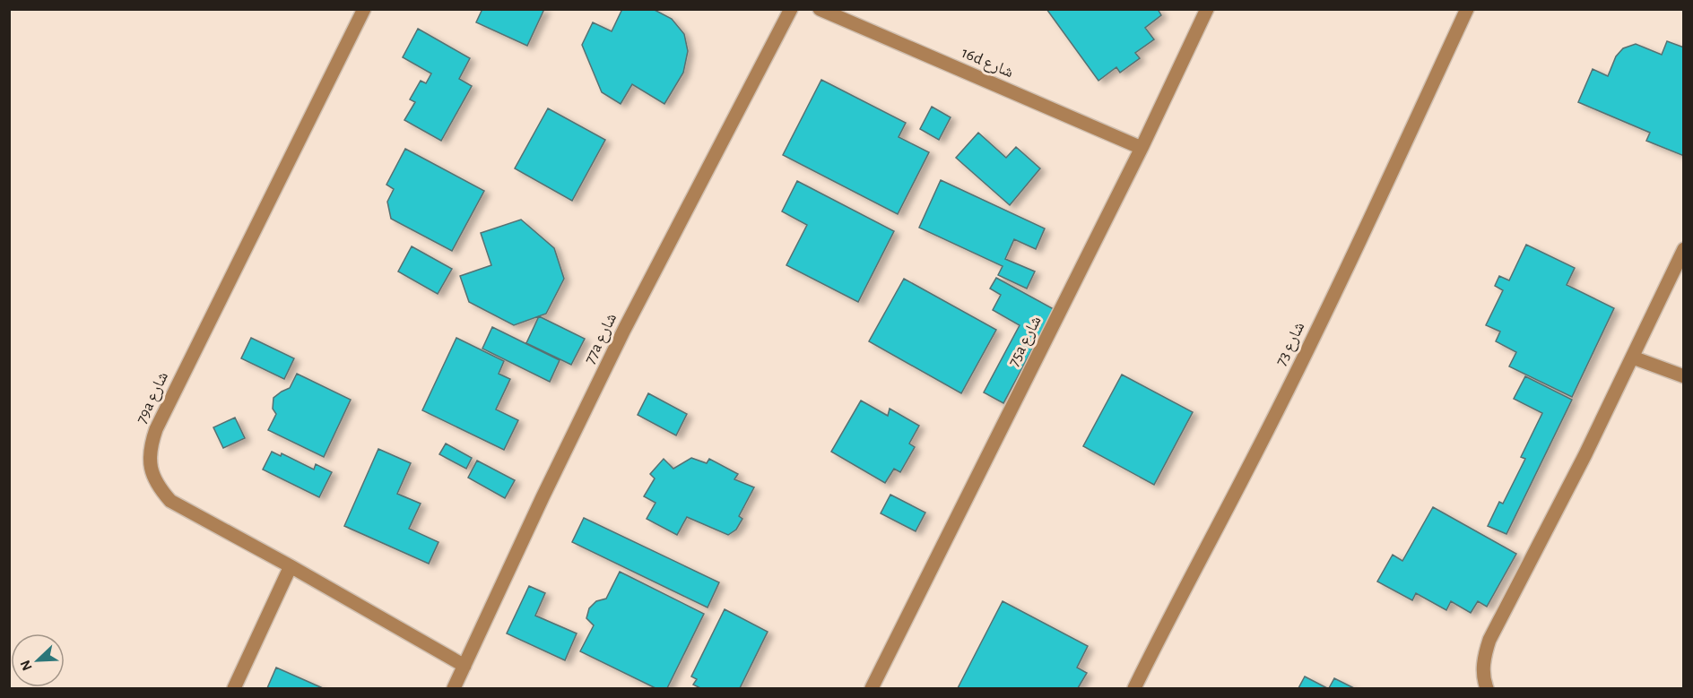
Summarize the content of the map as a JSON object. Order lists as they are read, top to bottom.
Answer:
{
  "streets": {
    "street": [
      "16d شارع",
      "77a شارع",
      "75a شارع",
      "شارع 73",
      "79a شارع"
    ]
  },
  "crossings": [
    ["16d شارع", "75a شارع"],
    ["77a شارع", "79a شارع"]
  ],
  "north": "bottom left"
}
